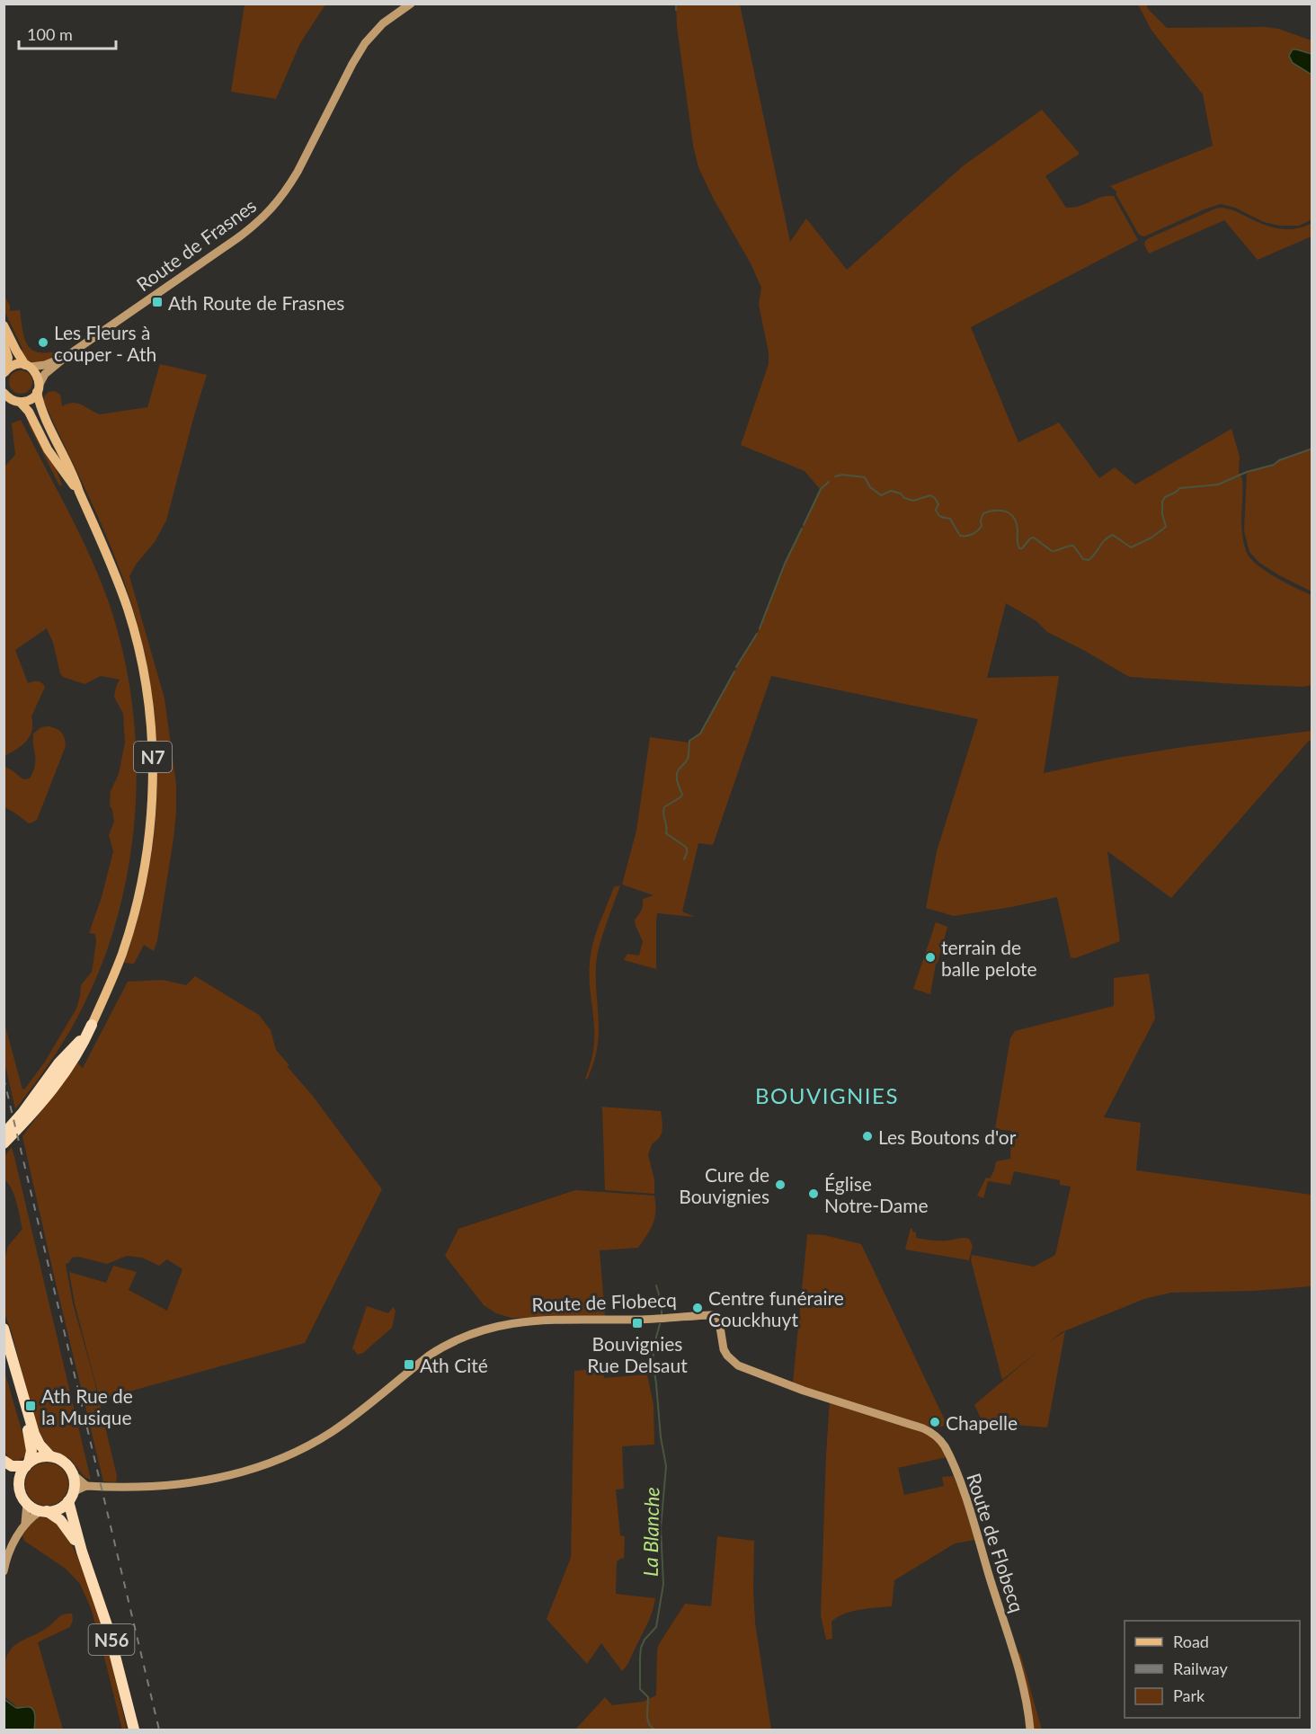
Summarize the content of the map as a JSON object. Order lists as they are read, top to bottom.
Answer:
{
  "streets": {
    "highway": ["N7", "N56"],
    "street": ["Route de Frasnes", "Route de Flobecq"]
  },
  "districts": ["BOUVIGNIES"],
  "water": ["La Blanche"],
  "places": {
    "transit": [
      "Ath Route de Frasnes",
      "Bouvignies Rue Delsaut",
      "Ath Cité",
      "Ath Rue de la Musique"
    ],
    "other": [
      "Les Fleurs à couper - Ath",
      "terrain de balle pelote",
      "Les Boutons d'or",
      "Cure de Bouvignies",
      "Église Notre-Dame",
      "Centre funéraire Couckhuyt",
      "Chapelle"
    ]
  },
  "legend": ["Road", "Railway", "Park"],
  "scale_bar": "100 m"
}
